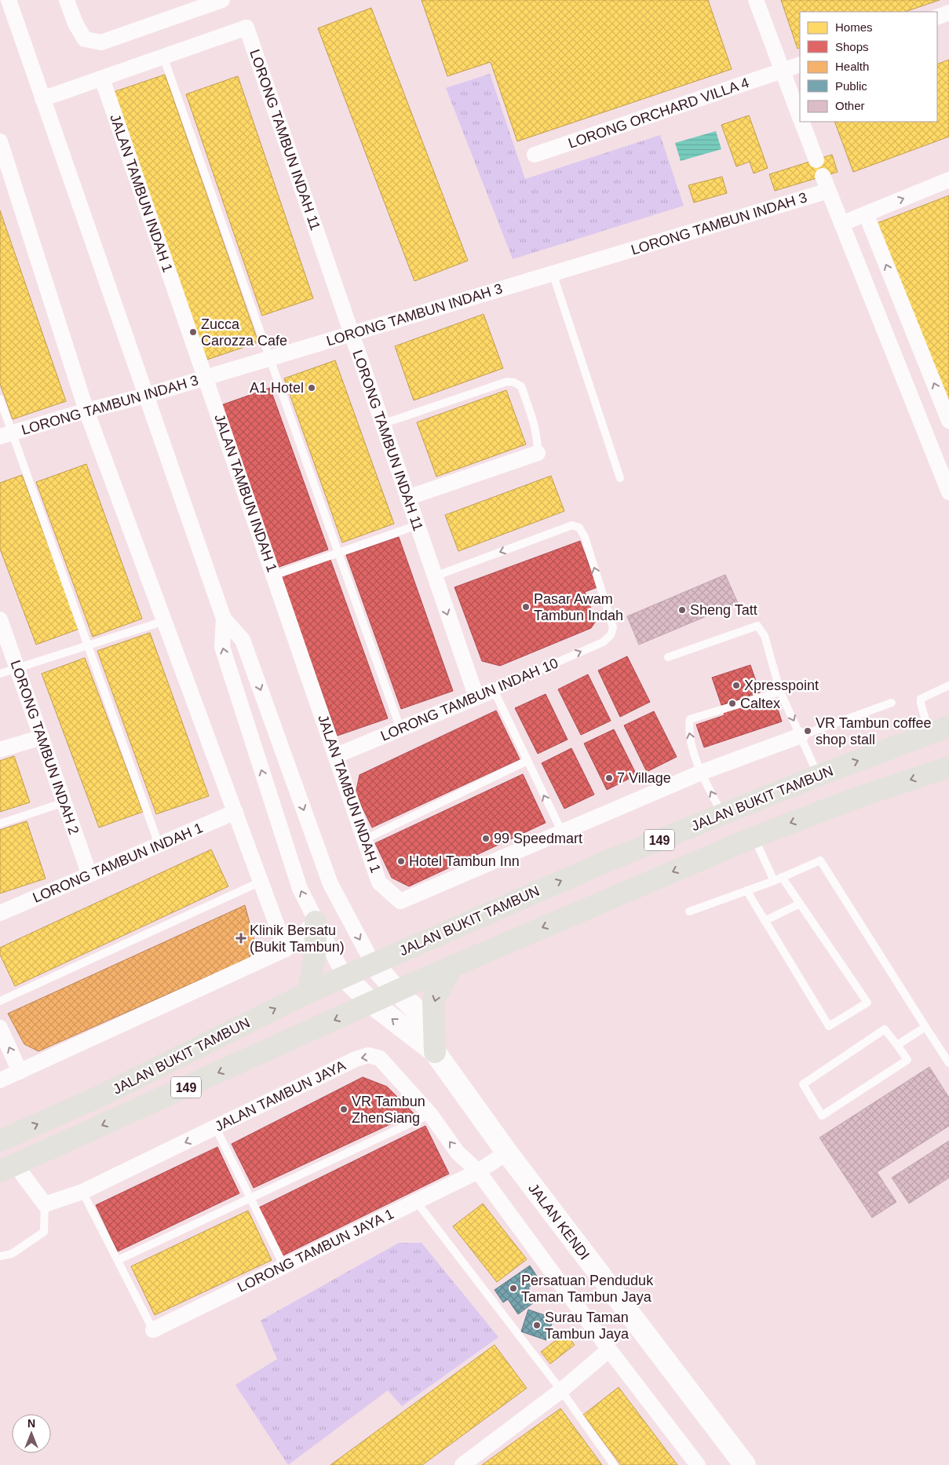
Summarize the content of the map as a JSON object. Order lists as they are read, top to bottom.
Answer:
{
  "streets": {
    "main road": ["JALAN BUKIT TAMBUN", "149"],
    "street": [
      "LORONG ORCHARD VILLA 4",
      "LORONG TAMBUN INDAH 11",
      "JALAN TAMBUN INDAH 1",
      "LORONG TAMBUN INDAH 3",
      "LORONG TAMBUN INDAH 10",
      "LORONG TAMBUN INDAH 2",
      "LORONG TAMBUN INDAH 1",
      "JALAN TAMBUN JAYA",
      "JALAN KENDI",
      "LORONG TAMBUN JAYA 1"
    ]
  },
  "crossings": [
    ["LORONG TAMBUN INDAH 11", "LORONG TAMBUN INDAH 3"],
    ["LORONG TAMBUN INDAH 11", "LORONG TAMBUN INDAH 10"],
    ["JALAN TAMBUN INDAH 1", "LORONG TAMBUN INDAH 3"],
    ["JALAN TAMBUN INDAH 1", "LORONG TAMBUN INDAH 10"],
    ["LORONG TAMBUN INDAH 2", "LORONG TAMBUN INDAH 1"],
    ["JALAN BUKIT TAMBUN", "JALAN KENDI"],
    ["JALAN TAMBUN JAYA", "LORONG TAMBUN JAYA 1"]
  ],
  "places": {
    "other": [
      "Zucca Carozza Cafe",
      "A1 Hotel",
      "Pasar Awam Tambun Indah",
      "Sheng Tatt",
      "Xpresspoint",
      "Caltex",
      "VR Tambun coffee shop stall",
      "7 Village",
      "99 Speedmart",
      "Hotel Tambun Inn",
      "VR Tambun ZhenSiang",
      "Persatuan Penduduk Taman Tambun Jaya",
      "Surau Taman Tambun Jaya"
    ],
    "health": ["Klinik Bersatu (Bukit Tambun)"]
  },
  "legend": [
    "Homes",
    "Shops",
    "Health",
    "Public",
    "Other"
  ],
  "north": "top"
}
